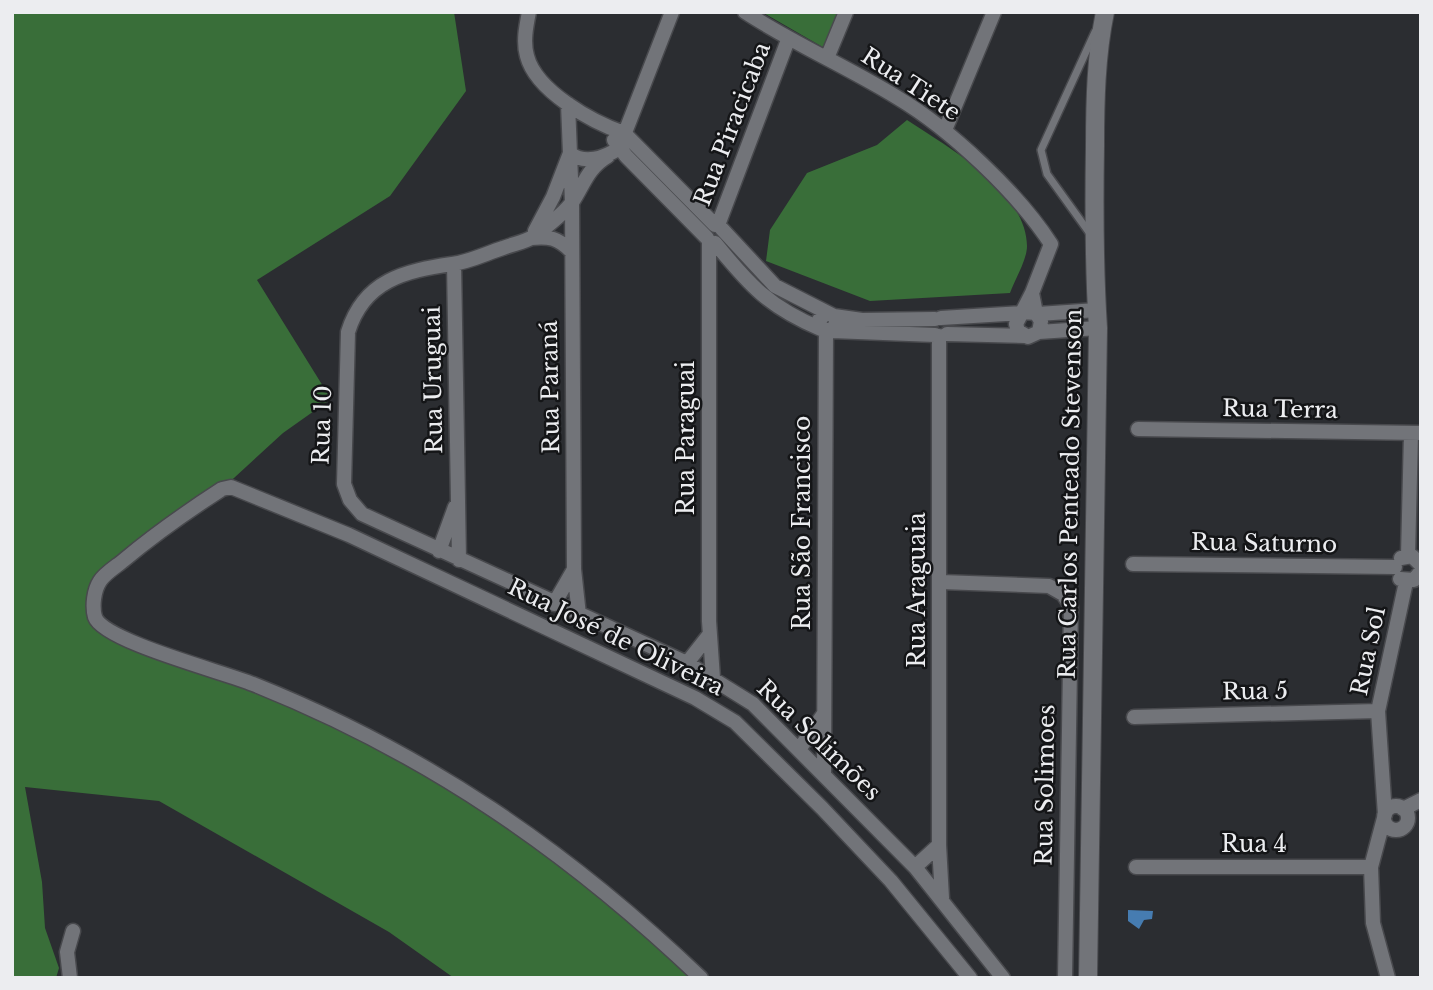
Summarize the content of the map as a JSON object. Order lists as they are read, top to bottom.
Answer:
{
  "streets": {
    "street": [
      "Rua Tiete",
      "Rua Piracicaba",
      "Rua Uruguai",
      "Rua Paraná",
      "Rua Terra",
      "Rua 10",
      "Rua Paraguai",
      "Rua Carlos Penteado Stevenson",
      "Rua São Francisco",
      "Rua Saturno",
      "Rua Araguaia",
      "Rua José de Oliveira",
      "Rua Sol",
      "Rua 5",
      "Rua Solimões",
      "Rua Solimoes",
      "Rua 4"
    ]
  },
  "crossings": [
    ["Rua Tiete", "Rua Piracicaba"],
    ["Rua Piracicaba", "Rua Paraguai"],
    ["Rua Uruguai", "Rua 10"],
    ["Rua Uruguai", "Rua Solimões"],
    ["Rua Paraná", "Rua Solimões"],
    ["Rua 10", "Rua Solimões"],
    ["Rua Paraguai", "Rua Solimões"],
    ["Rua São Francisco", "Rua Solimões"],
    ["Rua Araguaia", "Rua Solimões"],
    ["Rua Araguaia", "Rua Solimoes"],
    ["Rua Sol", "Rua 5"],
    ["Rua Sol", "Rua 4"]
  ]
}
